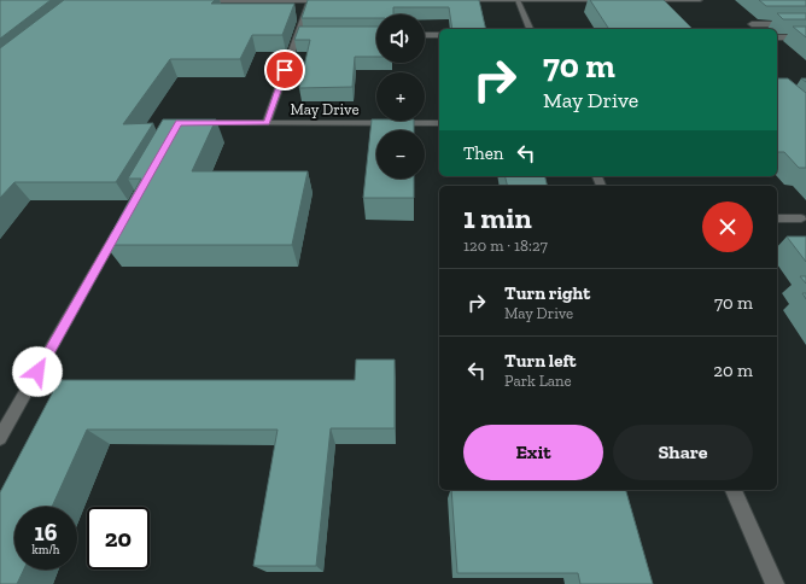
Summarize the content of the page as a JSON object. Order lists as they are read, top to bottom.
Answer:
{
  "streets": {
    "street": ["May Drive"]
  },
  "page": {
    "map_buttons": ["+", "−"],
    "turn": ["70 m", "May Drive"],
    "then": "Then",
    "heading": ["1 min", "120 m · 18:27"],
    "list": [
      {
        "name": "Turn right",
        "note": "May Drive",
        "value": "70 m"
      },
      {
        "name": "Turn left",
        "note": "Park Lane",
        "value": "20 m"
      }
    ],
    "buttons": ["Exit", "Share"],
    "speed": "16 km/h",
    "limit": "20"
  }
}
